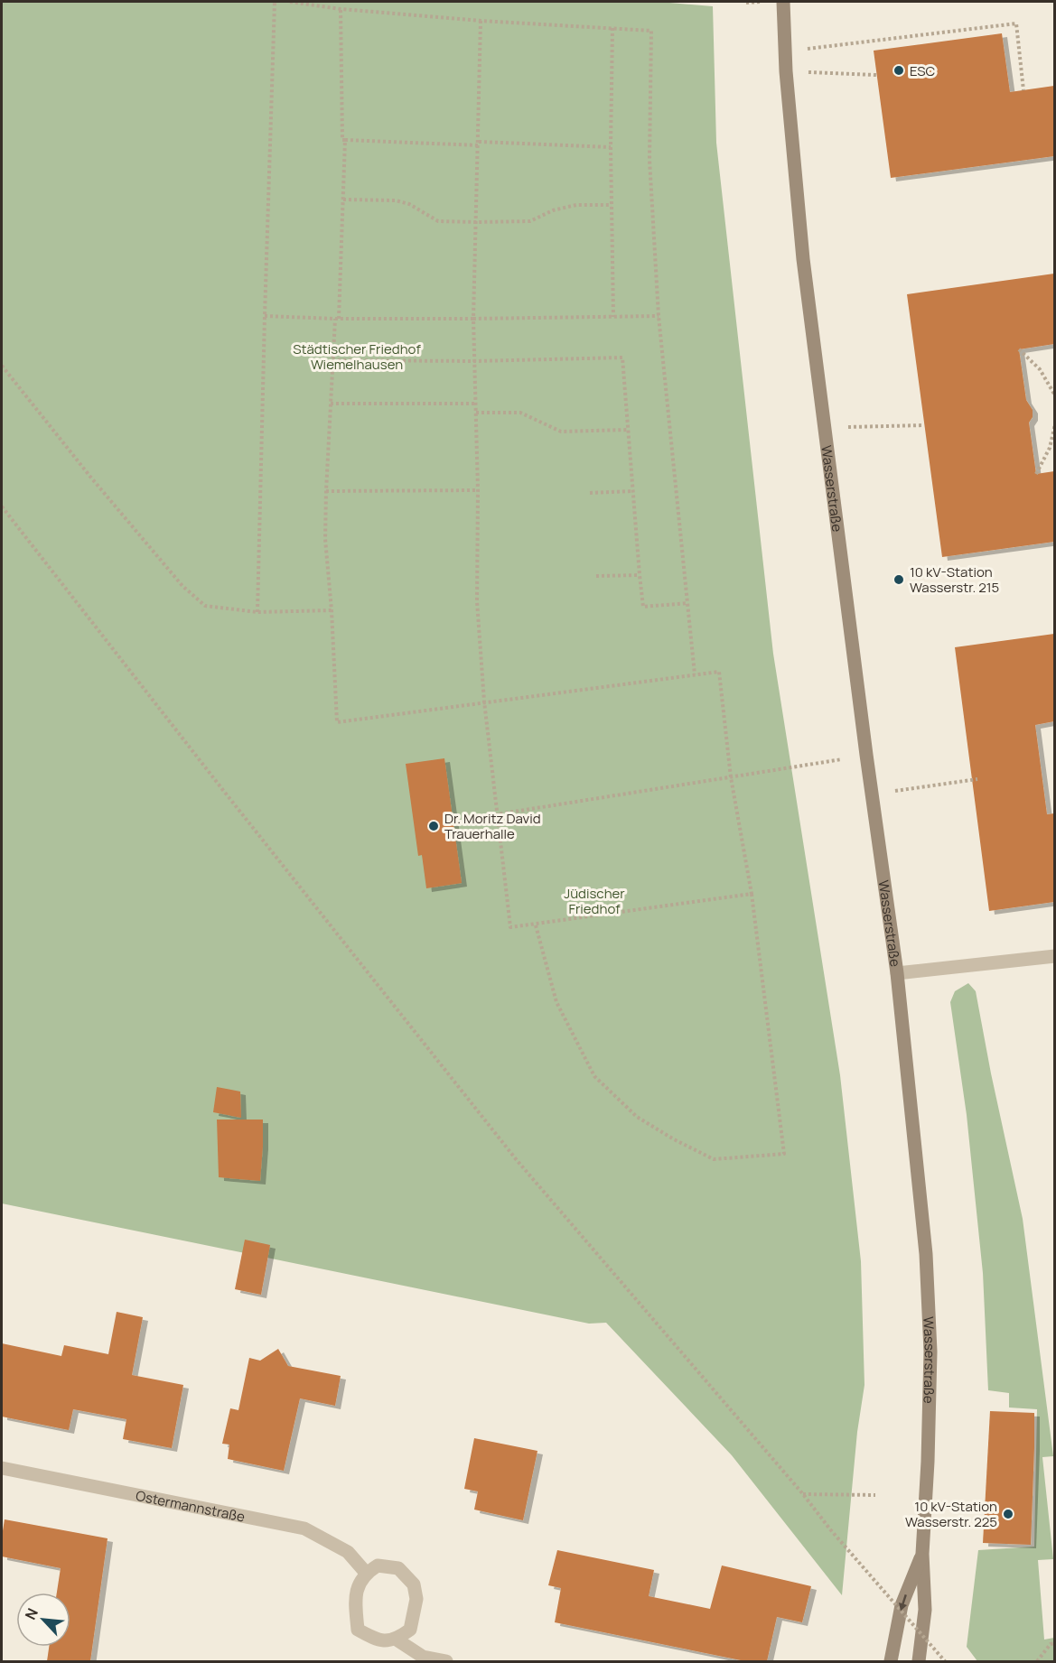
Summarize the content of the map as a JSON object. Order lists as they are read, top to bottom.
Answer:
{
  "streets": {
    "main road": ["Wasserstraße"],
    "street": ["Ostermannstraße"]
  },
  "parks": ["Städtischer Friedhof Wiemelhausen", "Jüdischer Friedhof"],
  "places": [
    "ESC",
    "10 kV-Station Wasserstr. 215",
    "Dr. Moritz David Trauerhalle",
    "10 kV-Station Wasserstr. 225"
  ],
  "north": "top left"
}
